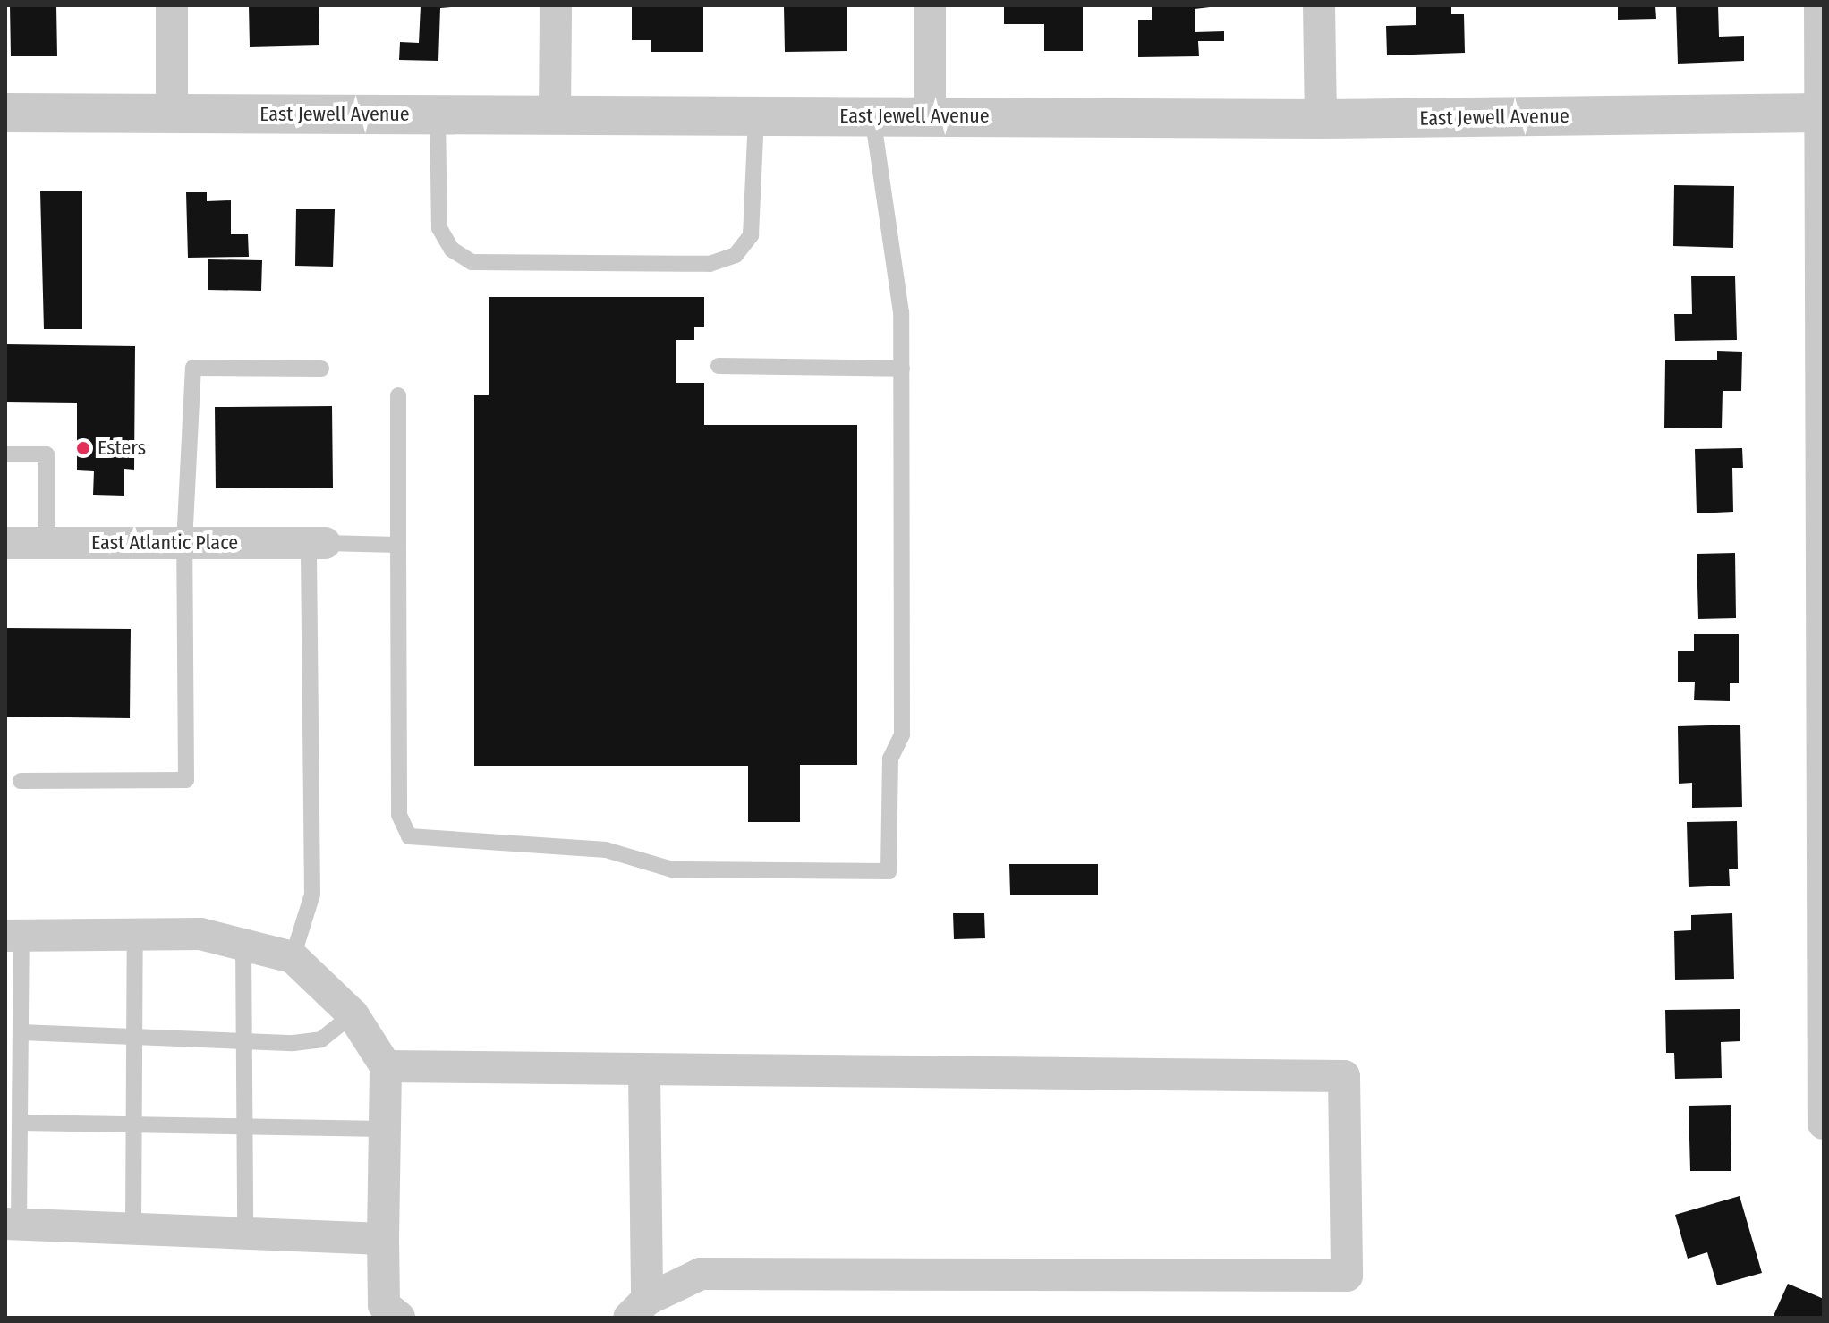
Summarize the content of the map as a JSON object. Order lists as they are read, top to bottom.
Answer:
{
  "streets": {
    "street": ["East Jewell Avenue", "East Atlantic Place"]
  },
  "places": ["Esters"]
}
